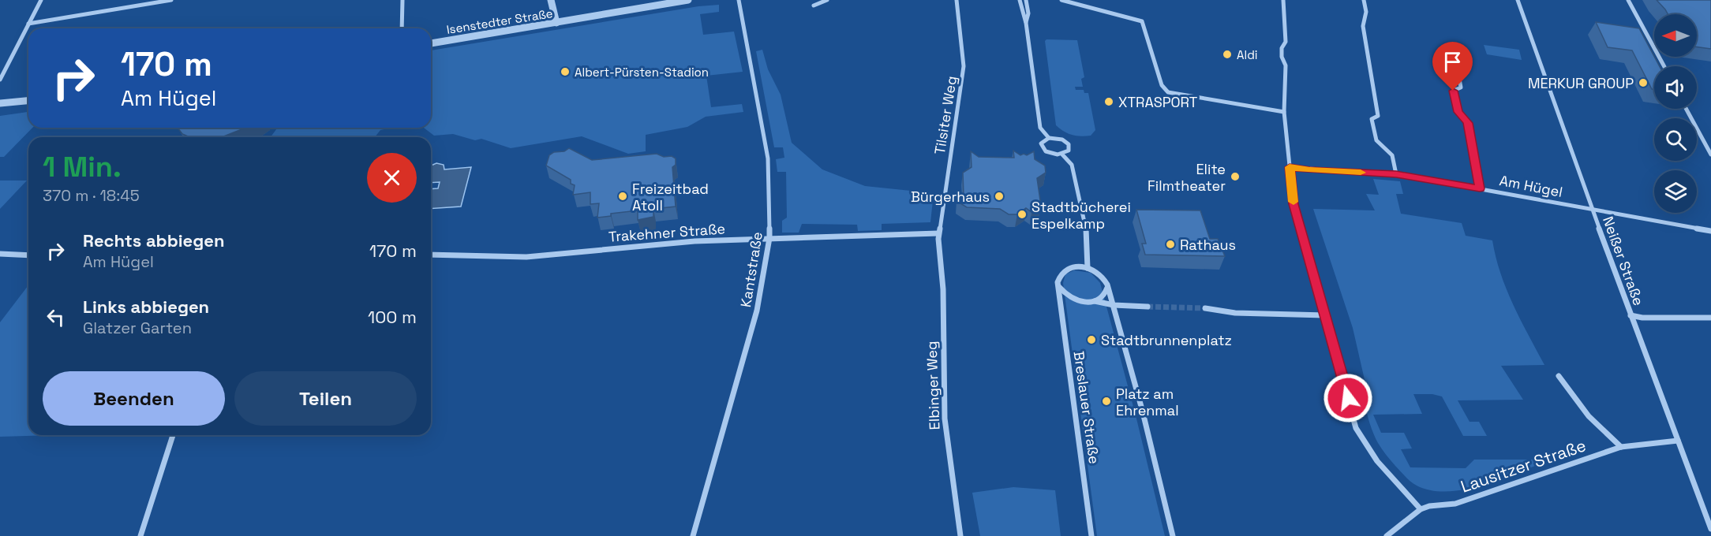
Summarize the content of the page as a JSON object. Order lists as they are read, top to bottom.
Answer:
{
  "streets": {
    "street": [
      "Isenstedter Straße",
      "Tilsiter Weg",
      "Am Hügel",
      "Trakehner Straße",
      "Neißer Straße",
      "Kantstraße",
      "Elbinger Weg",
      "Breslauer Straße",
      "Lausitzer Straße"
    ]
  },
  "crossings": [
    ["Tilsiter Weg", "Trakehner Straße"],
    ["Tilsiter Weg", "Elbinger Weg"],
    ["Am Hügel", "Neißer Straße"],
    ["Trakehner Straße", "Kantstraße"],
    ["Trakehner Straße", "Elbinger Weg"],
    ["Neißer Straße", "Lausitzer Straße"]
  ],
  "places": [
    "Aldi",
    "Albert-Pürsten-Stadion",
    "MERKUR GROUP",
    "XTRASPORT",
    "Elite Filmtheater",
    "Freizeitbad Atoll",
    "Bürgerhaus",
    "Stadtbücherei Espelkamp",
    "Rathaus",
    "Stadtbrunnenplatz",
    "Platz am Ehrenmal"
  ],
  "north": "left",
  "page": {
    "turn": ["170 m", "Am Hügel"],
    "heading": ["1 Min.", "370 m · 18:45"],
    "list": [
      {
        "name": "Rechts abbiegen",
        "note": "Am Hügel",
        "value": "170 m"
      },
      {
        "name": "Links abbiegen",
        "note": "Glatzer Garten",
        "value": "100 m"
      }
    ],
    "buttons": ["Beenden", "Teilen"]
  }
}
